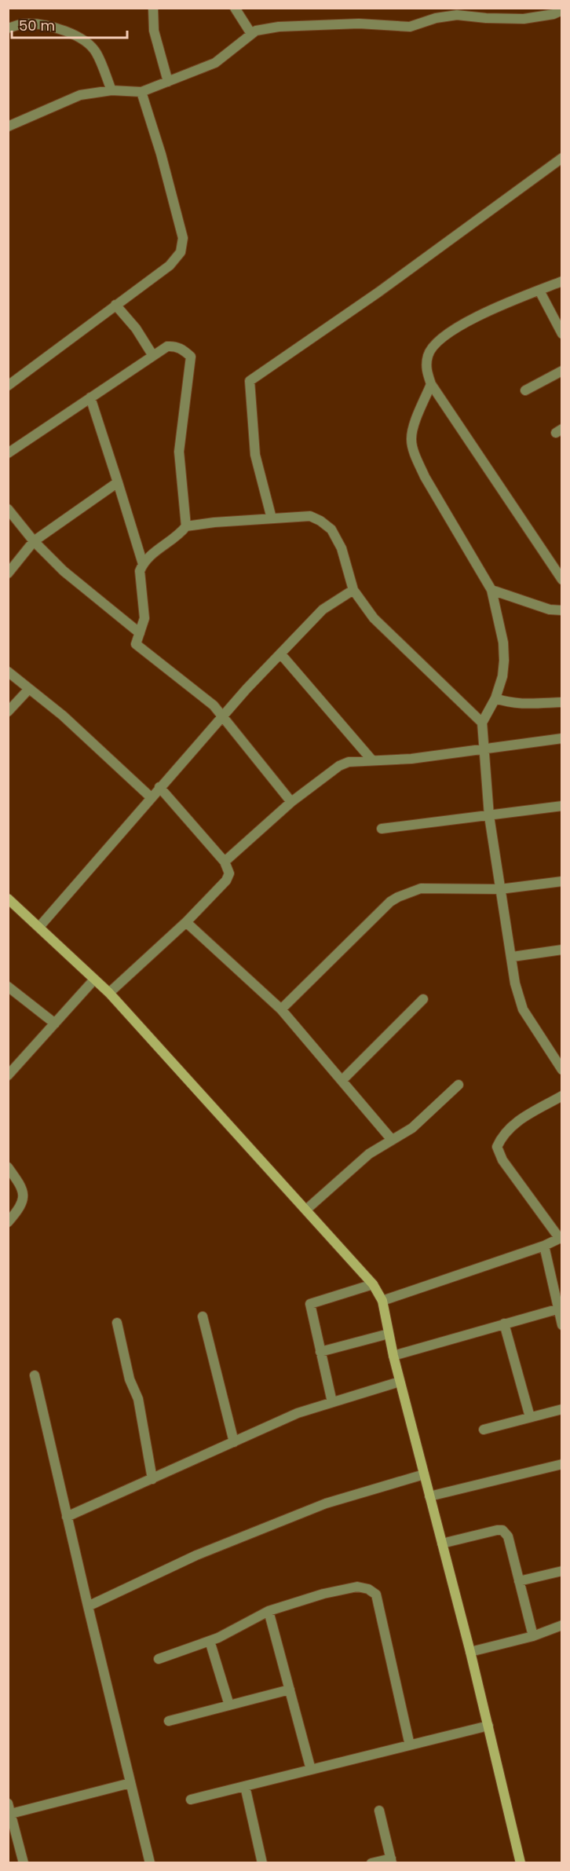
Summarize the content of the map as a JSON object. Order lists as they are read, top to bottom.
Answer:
{
  "scale_bar": "50 m"
}
